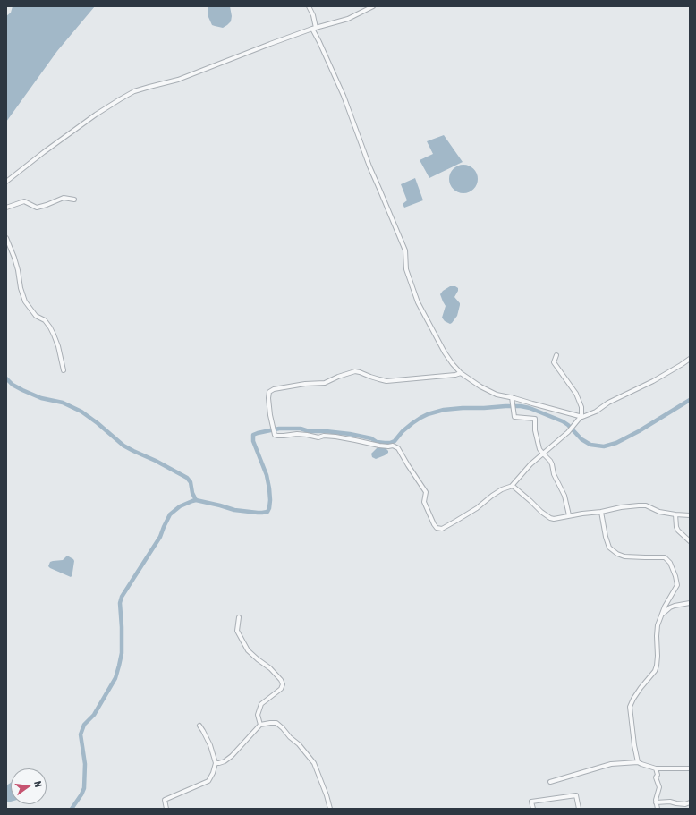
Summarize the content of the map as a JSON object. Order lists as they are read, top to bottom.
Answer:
{
  "north": "right"
}
